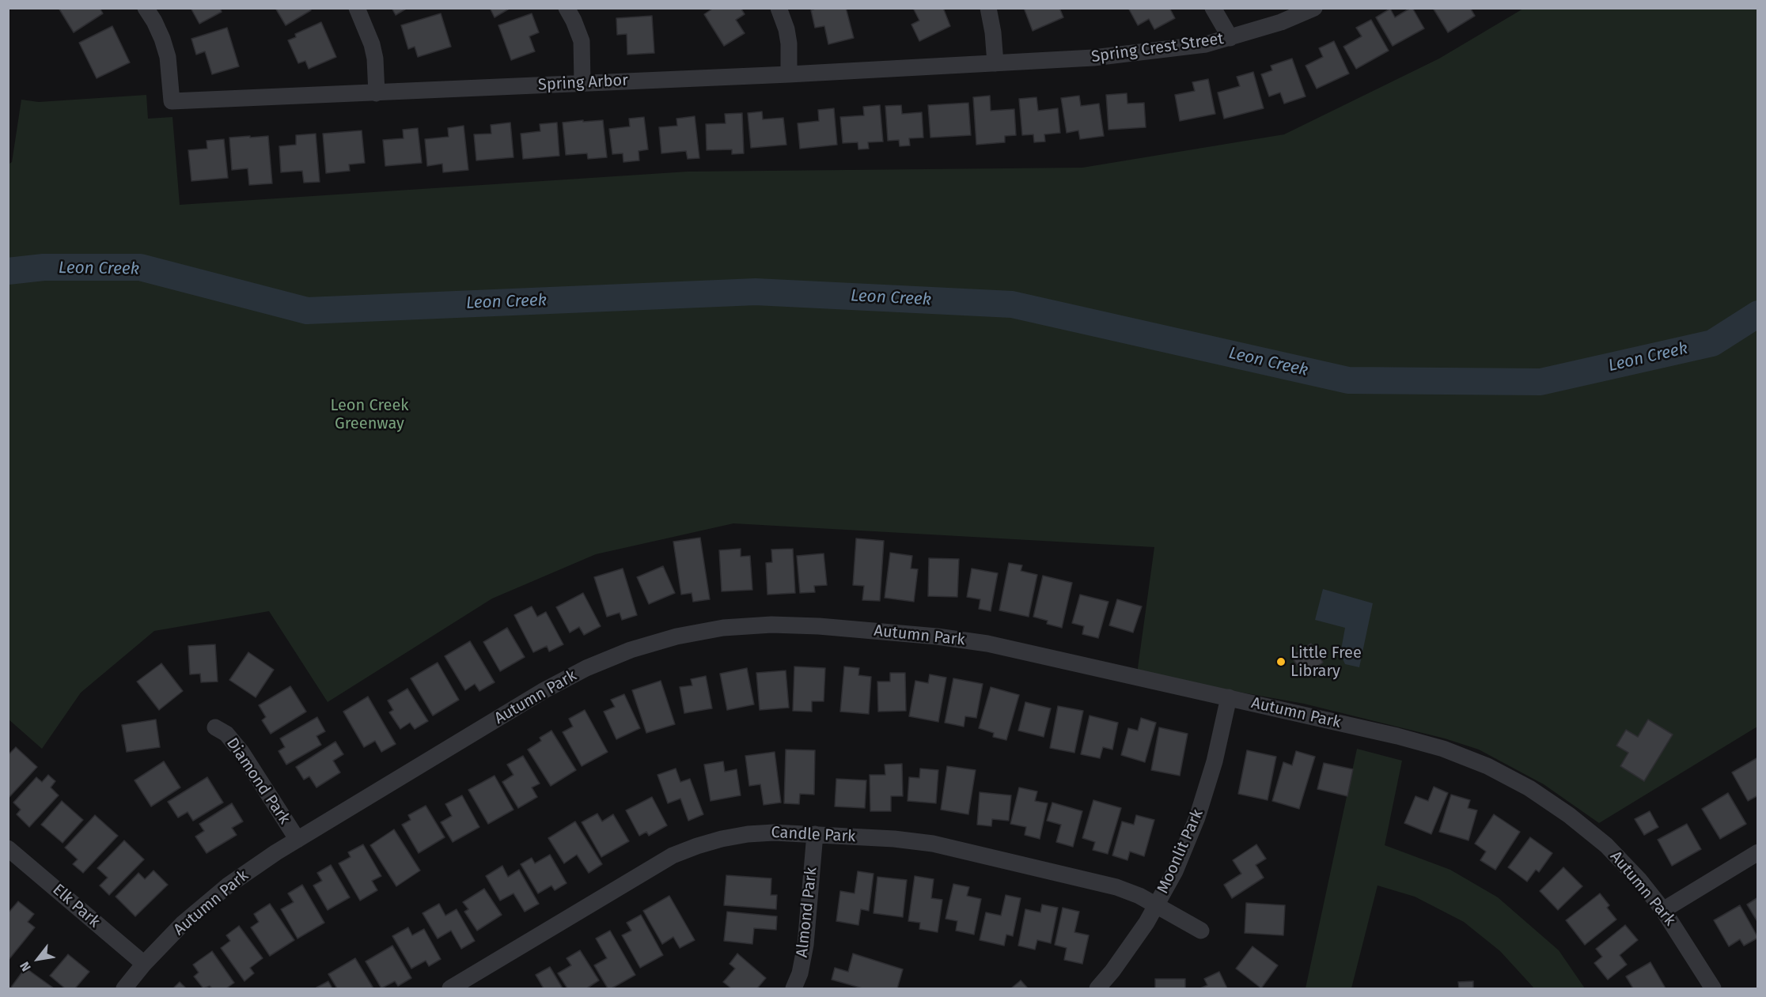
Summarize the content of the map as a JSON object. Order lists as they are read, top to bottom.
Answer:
{
  "streets": {
    "street": [
      "Spring Crest Street",
      "Spring Arbor",
      "Autumn Park",
      "Diamond Park",
      "Candle Park",
      "Moonlit Park",
      "Elk Park",
      "Almond Park"
    ]
  },
  "crossings": [
    ["Spring Crest Street", "Spring Arbor"],
    ["Autumn Park", "Diamond Park"],
    ["Autumn Park", "Moonlit Park"],
    ["Autumn Park", "Elk Park"],
    ["Candle Park", "Moonlit Park"],
    ["Candle Park", "Almond Park"]
  ],
  "water": ["Leon Creek"],
  "parks": ["Leon Creek Greenway"],
  "places": ["Little Free Library"],
  "north": "bottom left"
}
